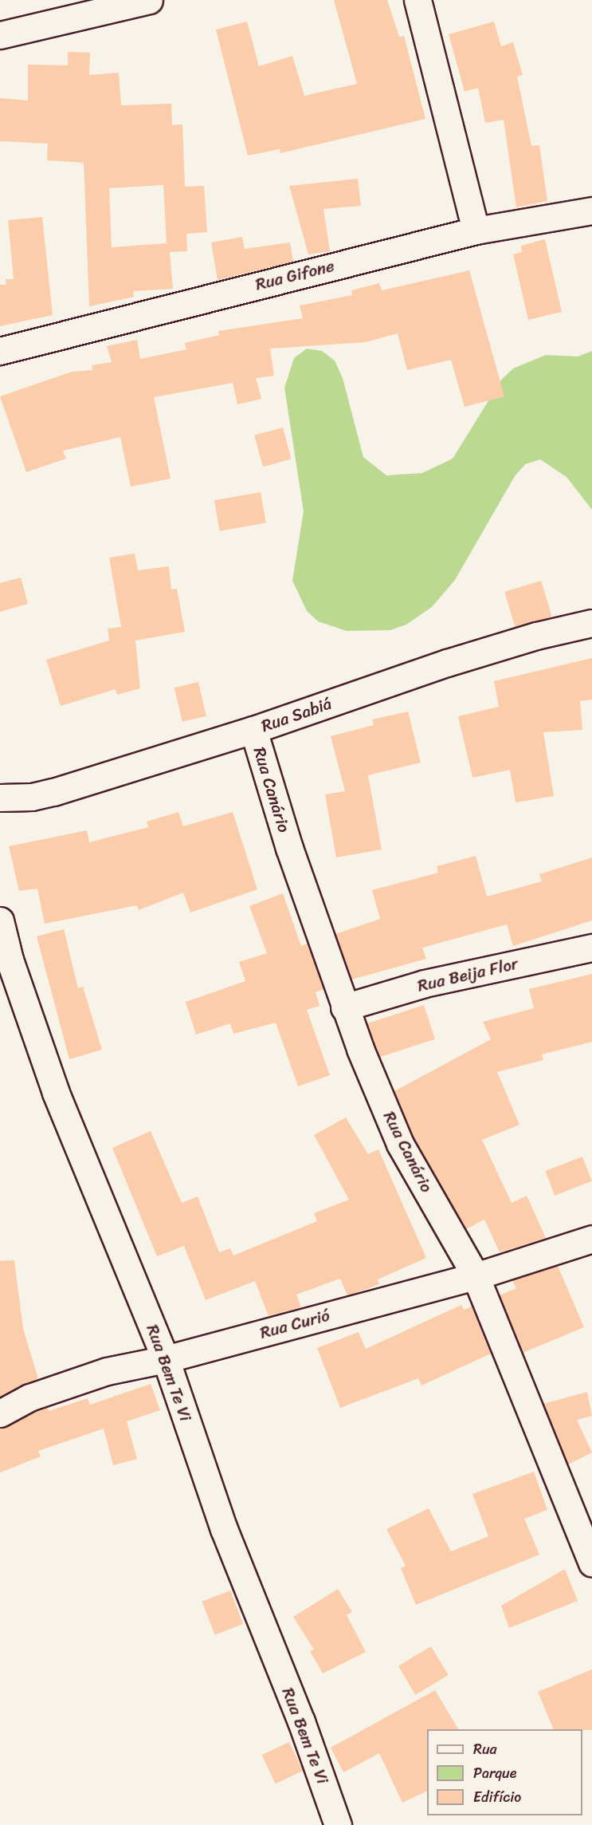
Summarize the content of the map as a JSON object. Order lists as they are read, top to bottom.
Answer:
{
  "streets": {
    "street": [
      "Rua Gifone",
      "Rua Sabiá",
      "Rua Canário",
      "Rua Beija Flor",
      "Rua Curió",
      "Rua Bem Te Vi"
    ]
  },
  "crossings": [
    ["Rua Sabiá", "Rua Canário"],
    ["Rua Canário", "Rua Beija Flor"],
    ["Rua Canário", "Rua Curió"],
    ["Rua Curió", "Rua Bem Te Vi"]
  ],
  "legend": ["Rua", "Parque", "Edifício"]
}
